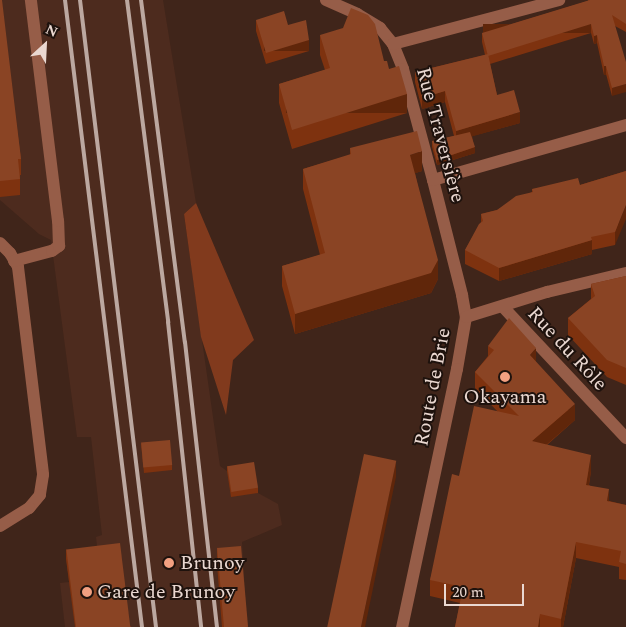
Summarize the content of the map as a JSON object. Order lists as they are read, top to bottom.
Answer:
{
  "streets": {
    "street": ["Rue Traversière", "Rue du Rôle", "Route de Brie"]
  },
  "crossings": [
    ["Rue Traversière", "Route de Brie"],
    ["Rue du Rôle", "Route de Brie"]
  ],
  "places": ["Okayama", "Brunoy", "Gare de Brunoy"],
  "scale_bar": "20 m",
  "north": "top right"
}
